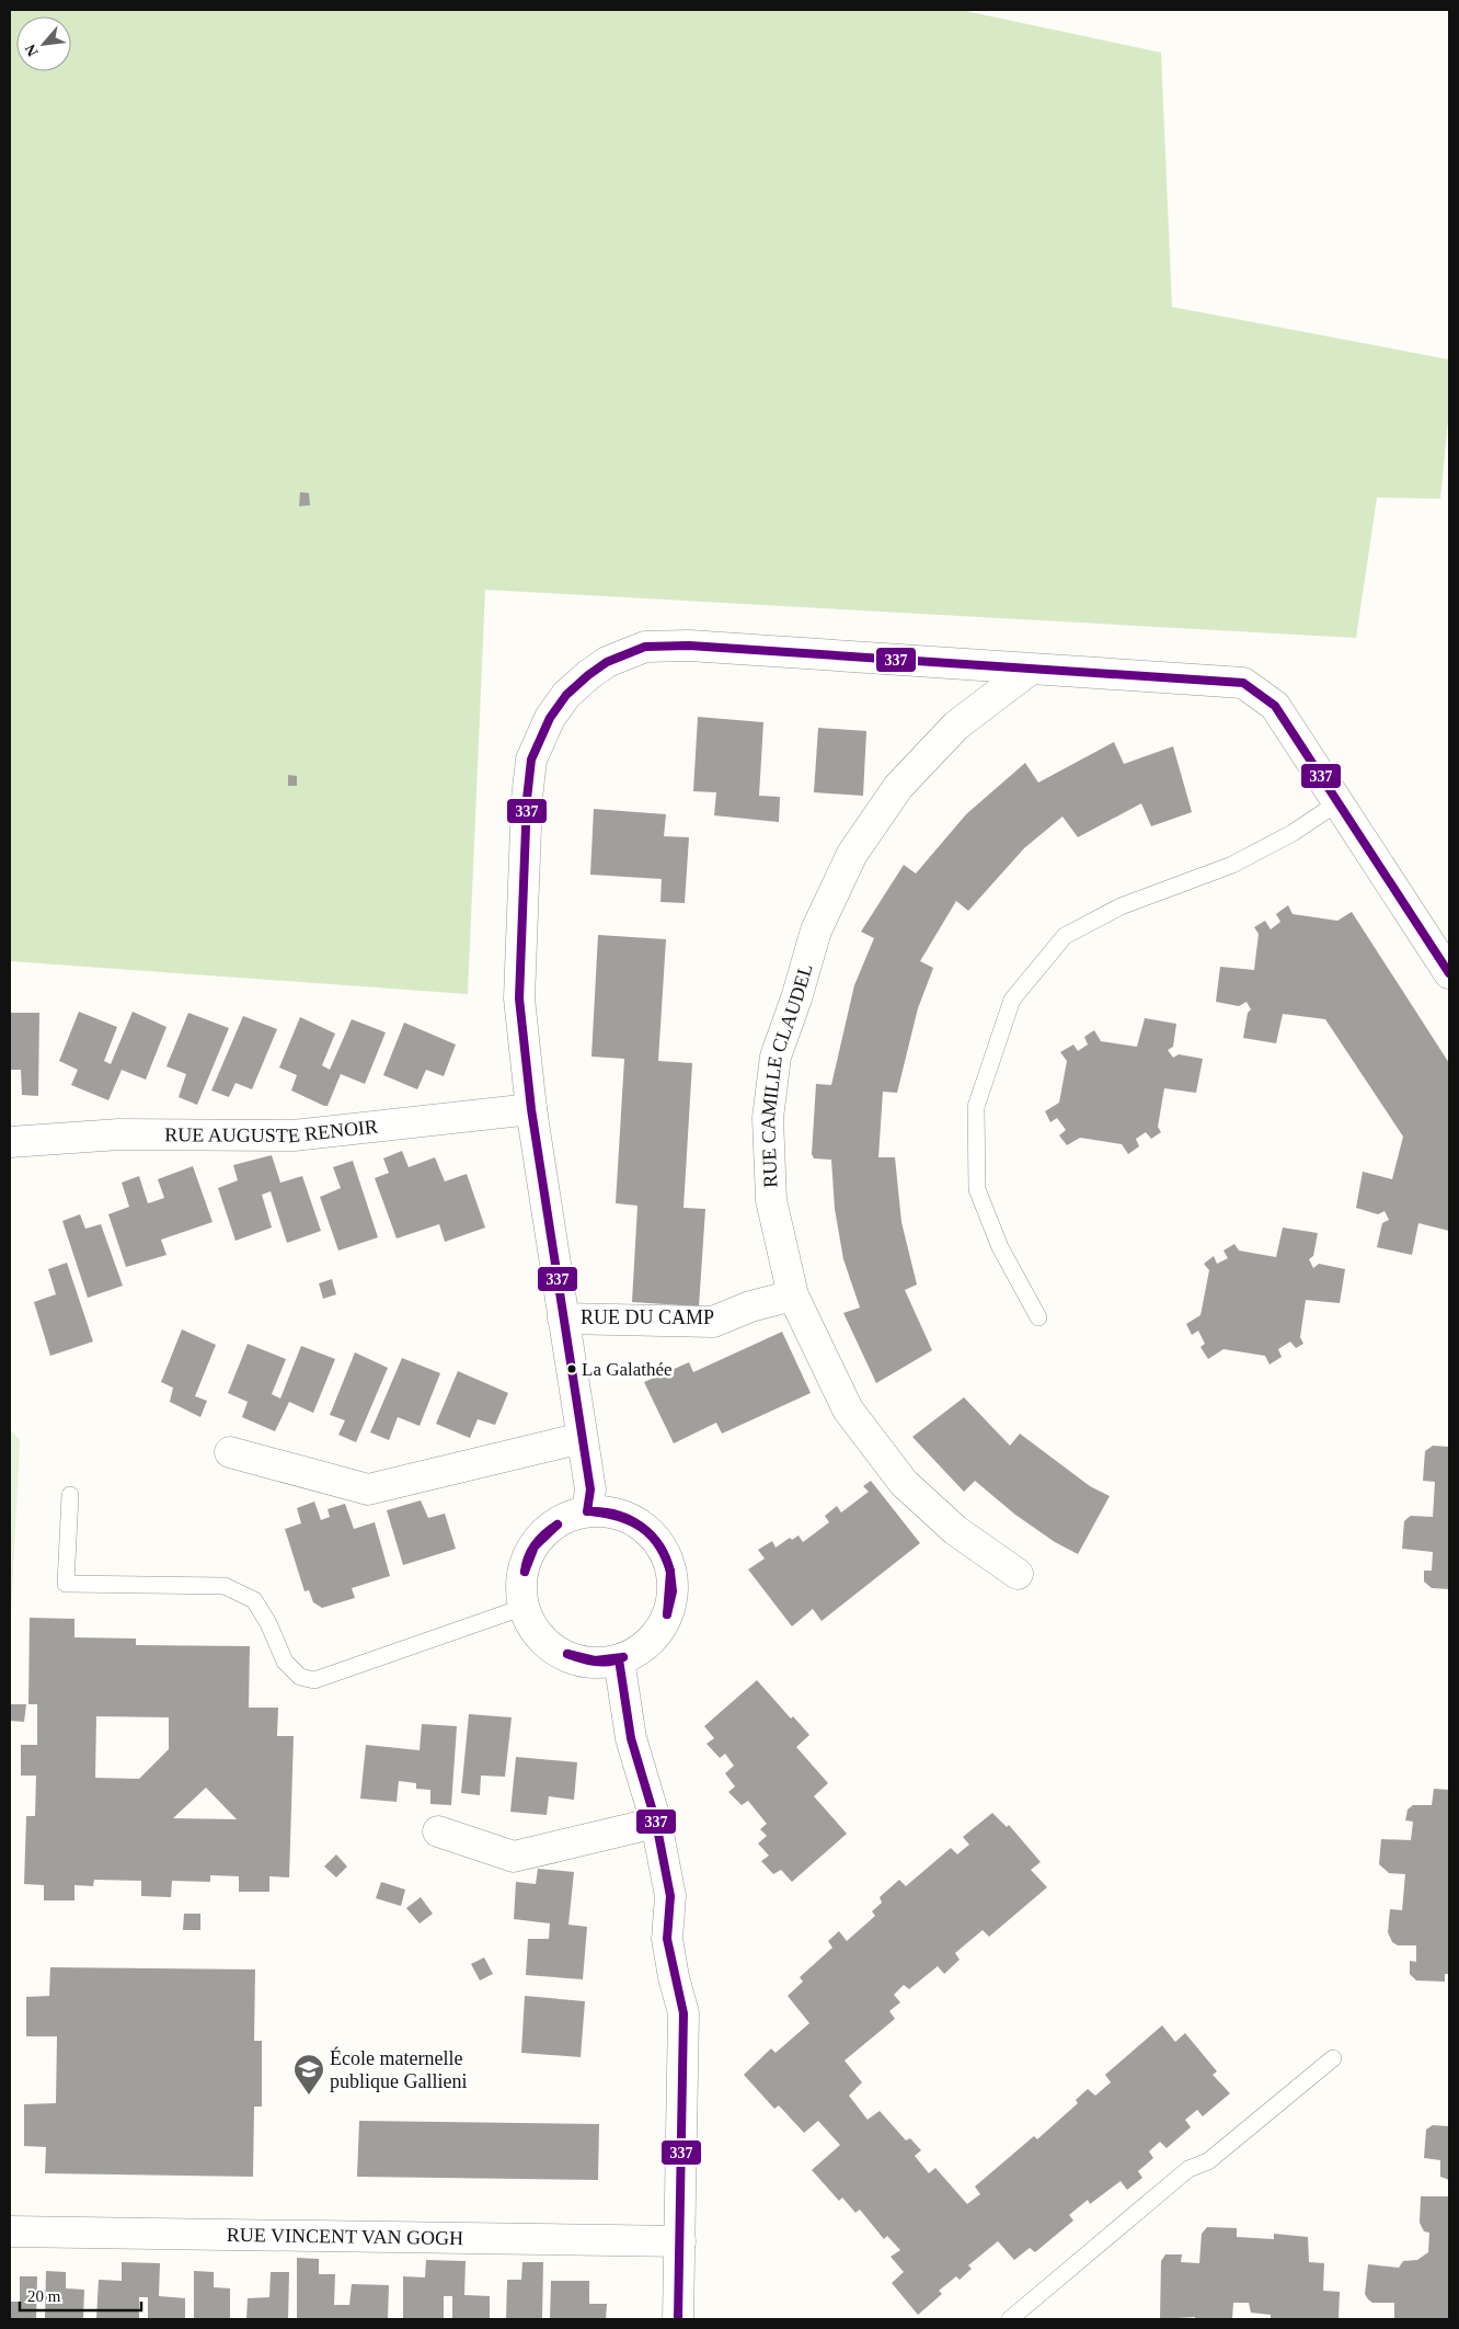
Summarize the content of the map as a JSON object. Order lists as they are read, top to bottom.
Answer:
{
  "streets": {
    "street": [
      "RUE CAMILLE CLAUDEL",
      "RUE AUGUSTE RENOIR",
      "RUE DU CAMP",
      "RUE VINCENT VAN GOGH"
    ]
  },
  "crossings": [
    ["RUE CAMILLE CLAUDEL", "RUE DU CAMP"],
    ["RUE AUGUSTE RENOIR", "RUE DU CAMP"]
  ],
  "places": {
    "other": ["La Galathée"],
    "school or university": ["École maternelle publique Gallieni"]
  },
  "lines": ["transit line 337"],
  "scale_bar": "20 m",
  "north": "bottom left"
}
